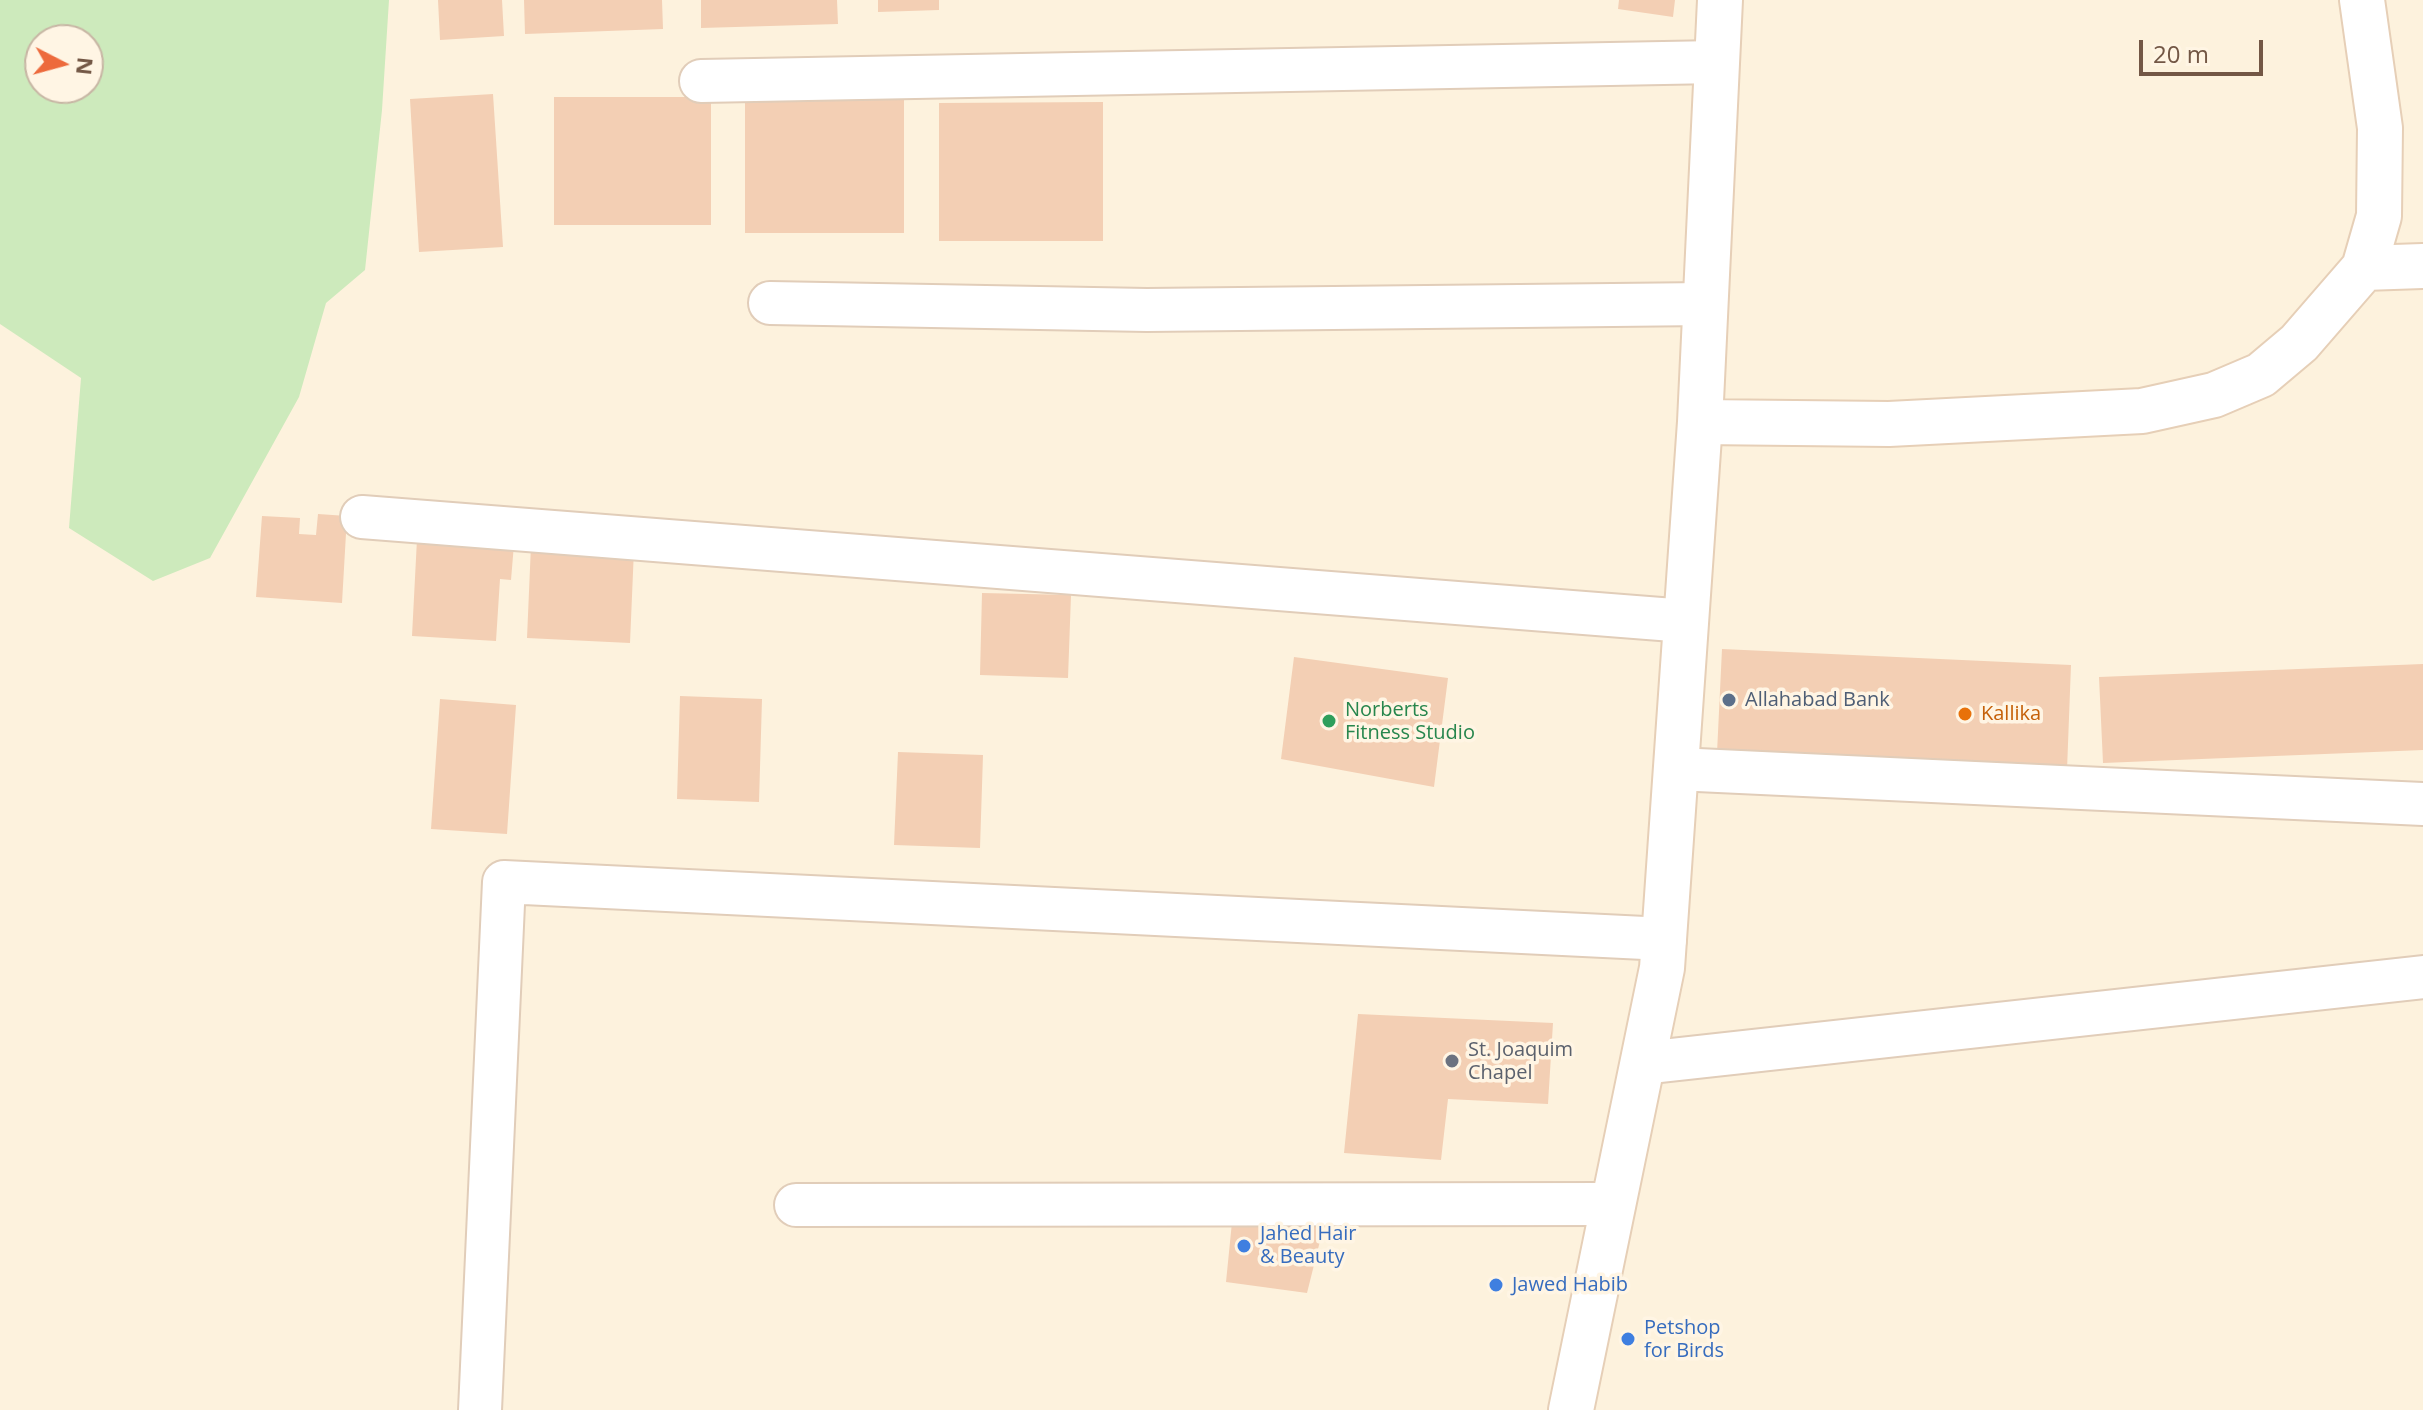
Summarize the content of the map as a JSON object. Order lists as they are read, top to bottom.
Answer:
{
  "places": [
    "Allahabad Bank",
    "Kallika",
    "Norberts Fitness Studio",
    "St. Joaquim Chapel",
    "Jahed Hair & Beauty",
    "Jawed Habib",
    "Petshop for Birds"
  ],
  "scale_bar": "20 m",
  "north": "right"
}
